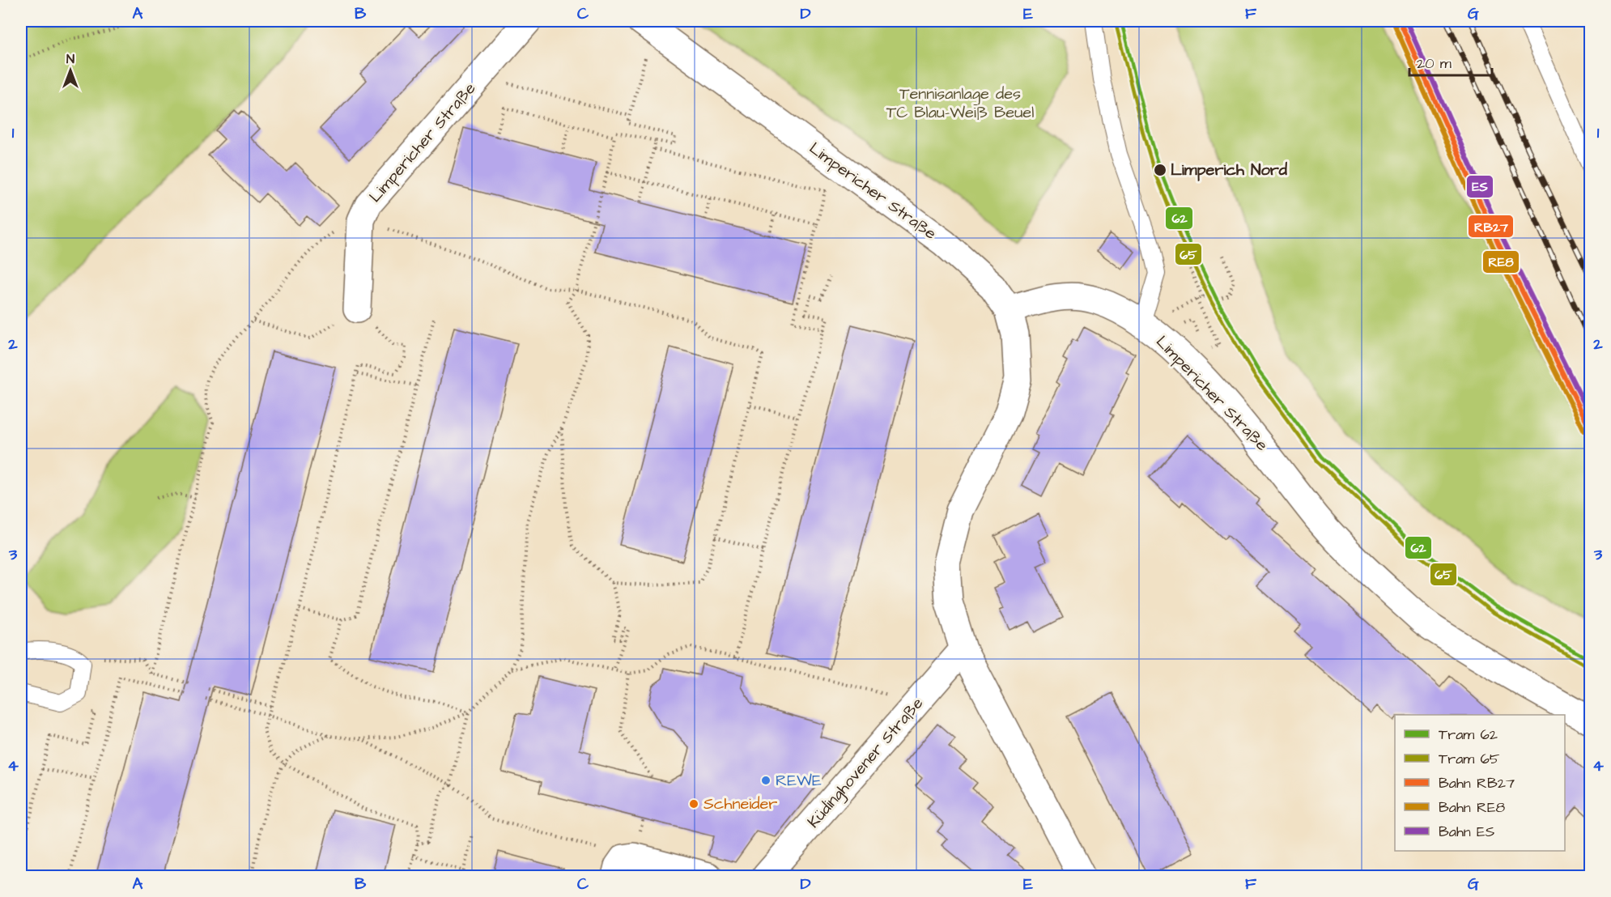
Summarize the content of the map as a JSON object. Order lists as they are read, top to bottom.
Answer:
{
  "streets": {
    "street": ["Limpericher Straße", "Küdinghovener Straße"]
  },
  "parks": ["Tennisanlage des TC Blau-Weiß Beuel"],
  "places": ["Limperich Nord", "REWE", "Schneider"],
  "lines": [
    "tram line 62",
    "rail line RB27",
    "rail line ES",
    "tram line 65",
    "rail line RE8"
  ],
  "legend": [
    "Tram 62",
    "Tram 65",
    "Bahn RB27",
    "Bahn RE8",
    "Bahn ES"
  ],
  "scale_bar": "20 m",
  "north": "top",
  "grid": {
    "columns": [
      "A",
      "B",
      "C",
      "D",
      "E",
      "F",
      "G"
    ],
    "rows": [
      "1",
      "2",
      "3",
      "4"
    ]
  }
}
